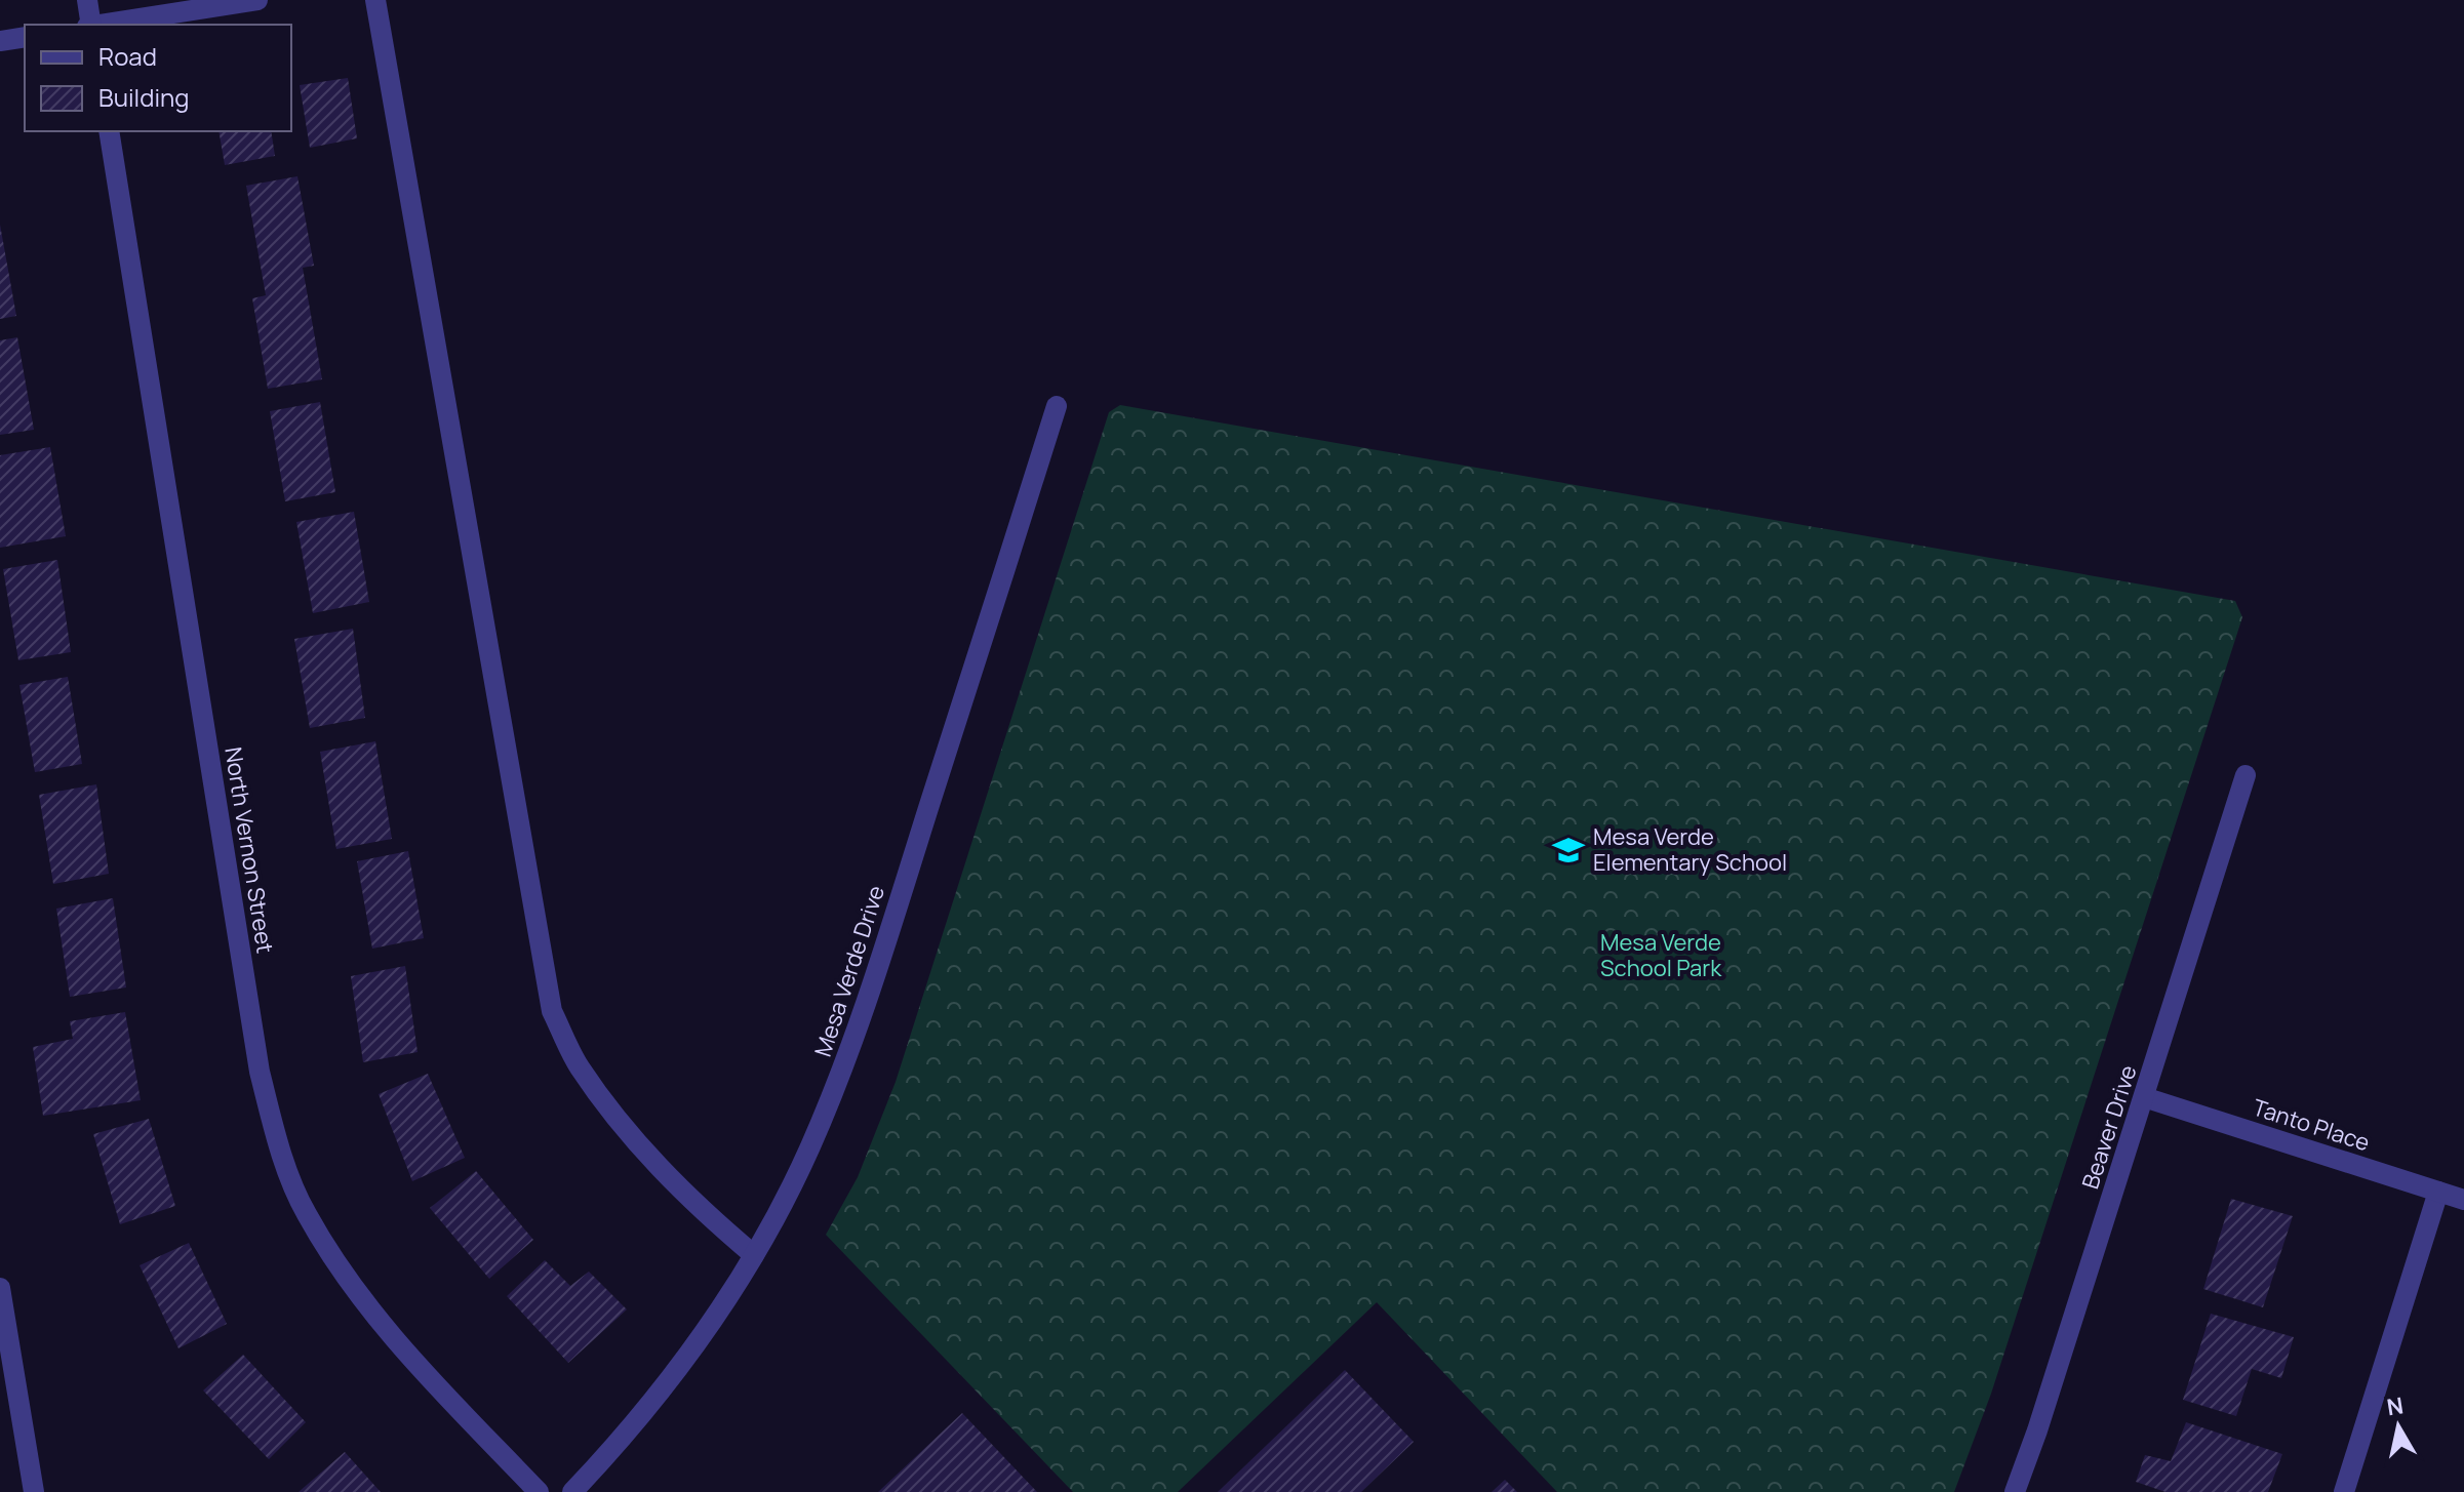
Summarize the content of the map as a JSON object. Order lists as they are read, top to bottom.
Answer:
{
  "streets": {
    "street": [
      "North Vernon Street",
      "Mesa Verde Drive",
      "Tanto Place",
      "Beaver Drive"
    ]
  },
  "crossings": [
    ["Tanto Place", "Beaver Drive"]
  ],
  "parks": ["Mesa Verde School Park"],
  "places": {
    "school or university": ["Mesa Verde Elementary School"]
  },
  "legend": ["Road", "Building"],
  "north": "top"
}
